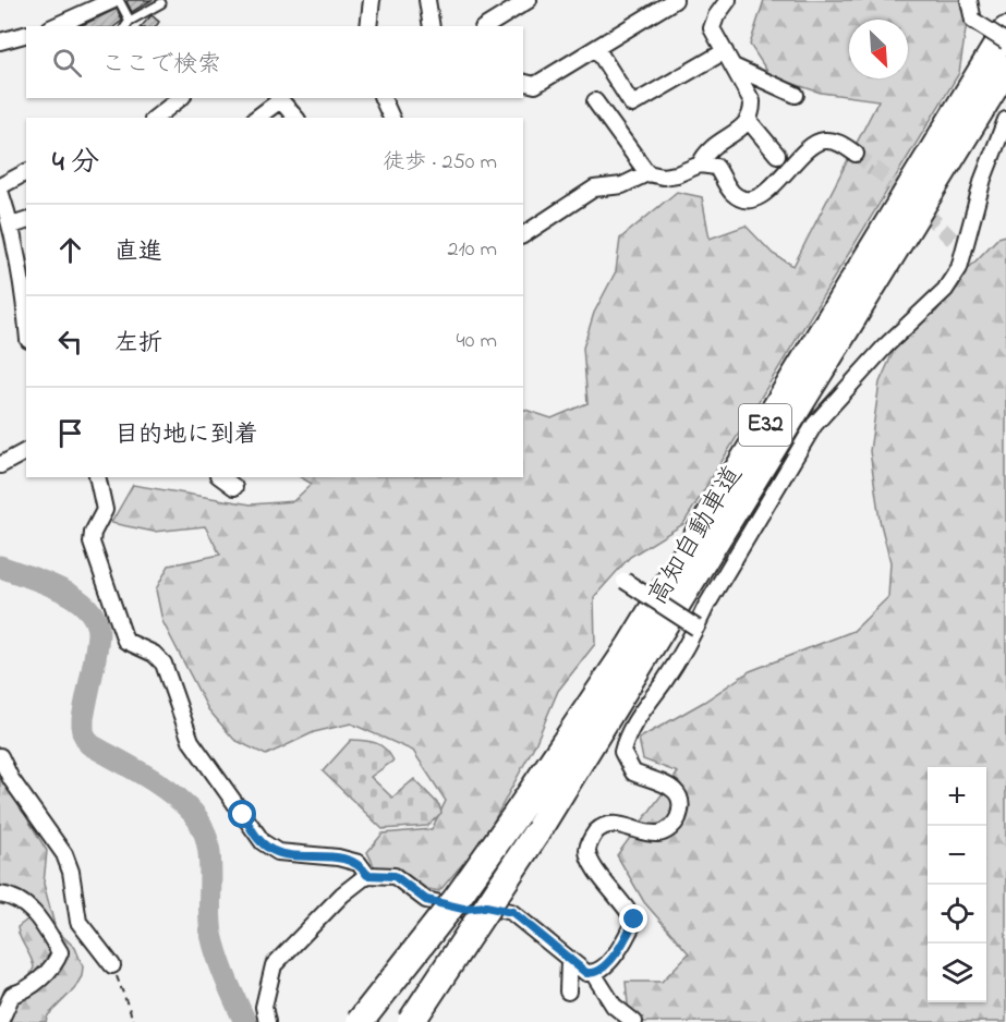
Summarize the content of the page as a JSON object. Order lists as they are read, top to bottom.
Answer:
{
  "streets": {
    "highway": ["E32", "高知自動車道"]
  },
  "north": "bottom right",
  "page": {
    "search": "ここで検索",
    "heading": ["4 分", "徒歩 · 250 m"],
    "list": [
      ["直進", "210 m"],
      ["左折", "40 m"],
      "目的地に到着"
    ],
    "map_buttons": ["+", "−"]
  }
}
